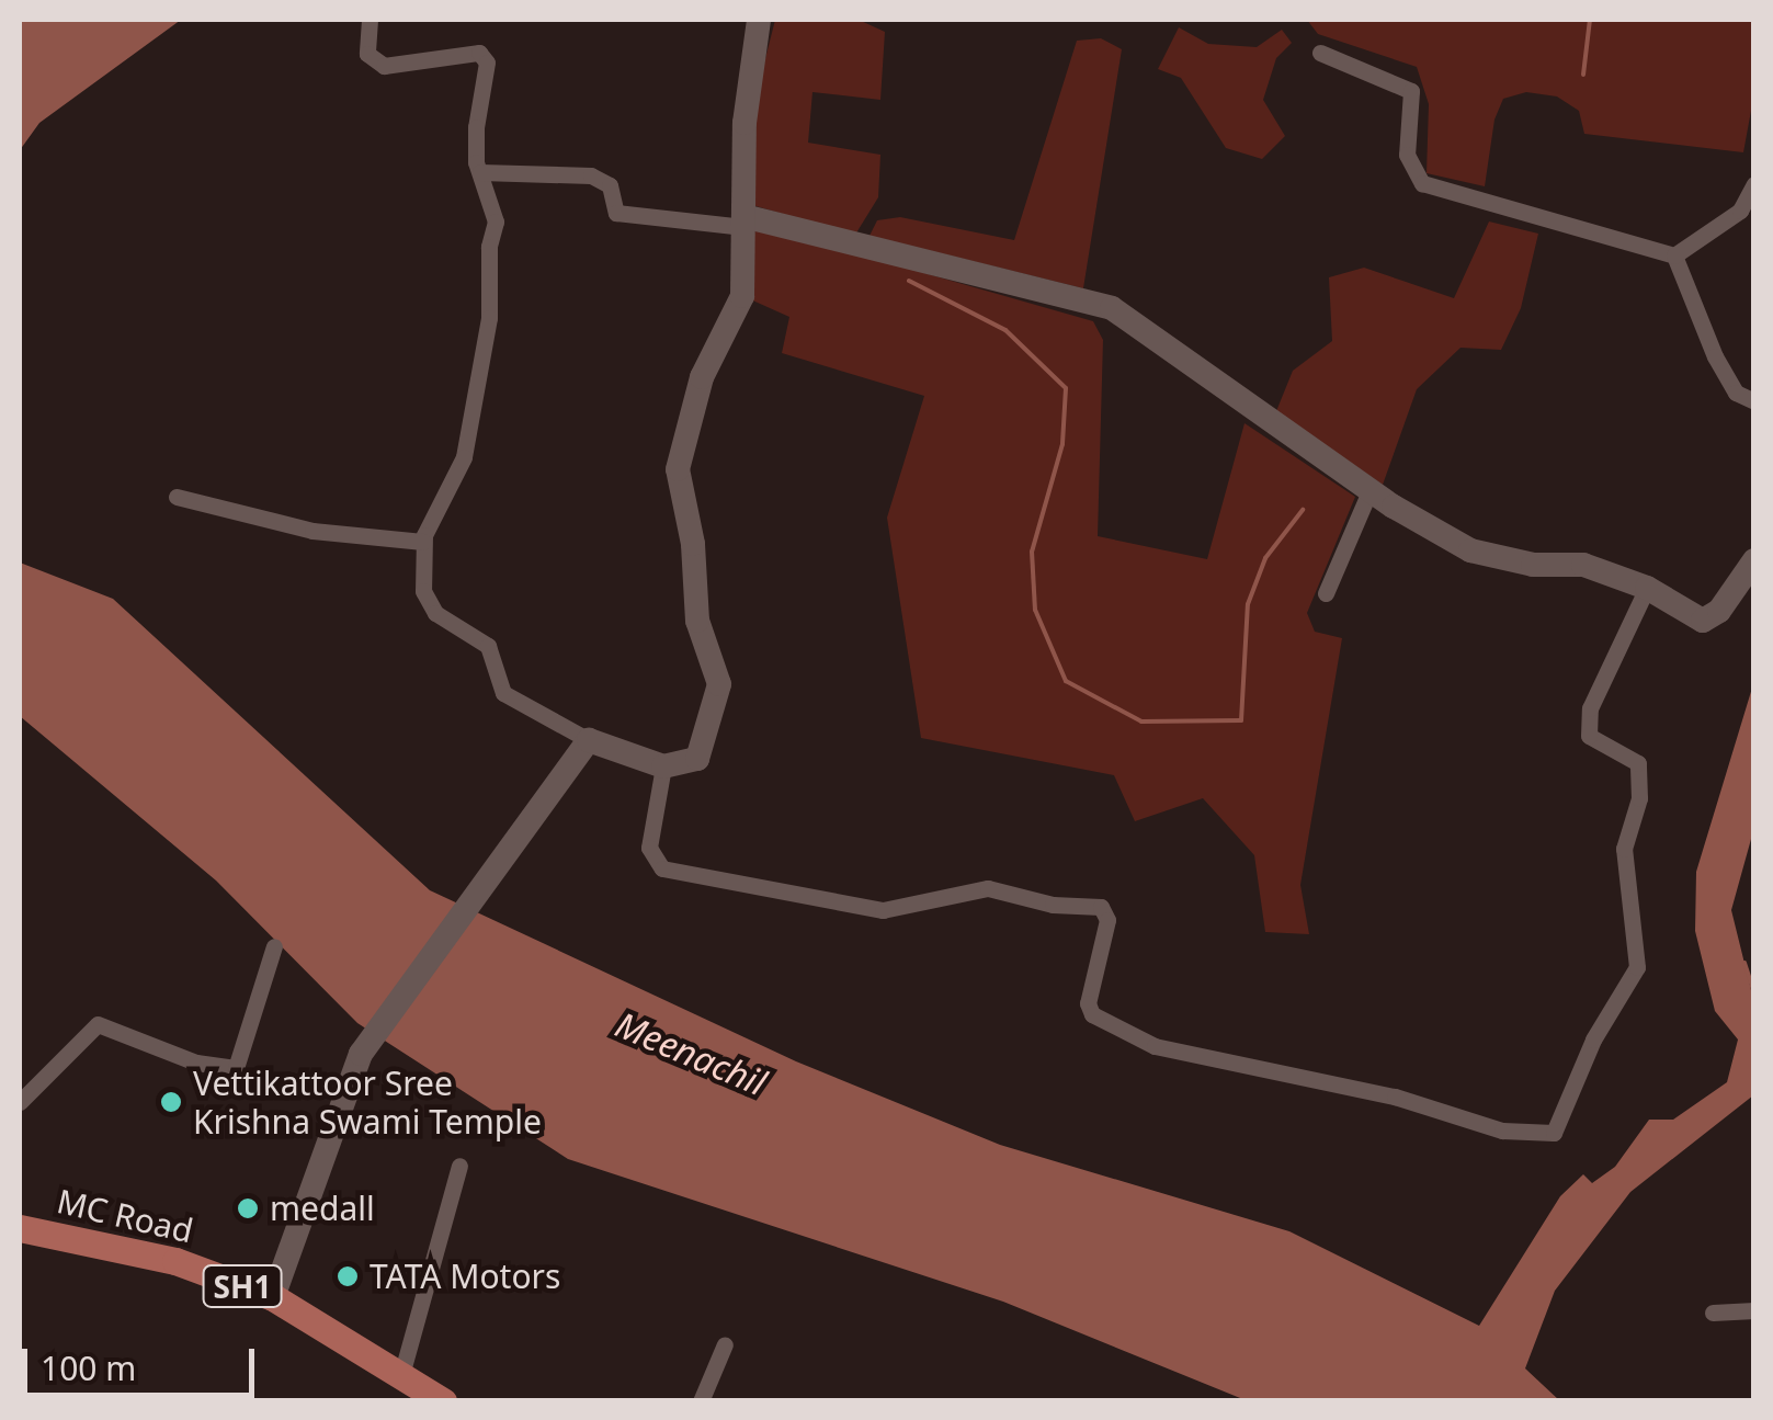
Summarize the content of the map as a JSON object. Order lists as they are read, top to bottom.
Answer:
{
  "streets": {
    "main road": ["MC Road", "SH1"]
  },
  "water": ["Meenachil"],
  "places": ["Vettikattoor Sree Krishna Swami Temple", "medall", "TATA Motors"],
  "scale_bar": "100 m"
}
